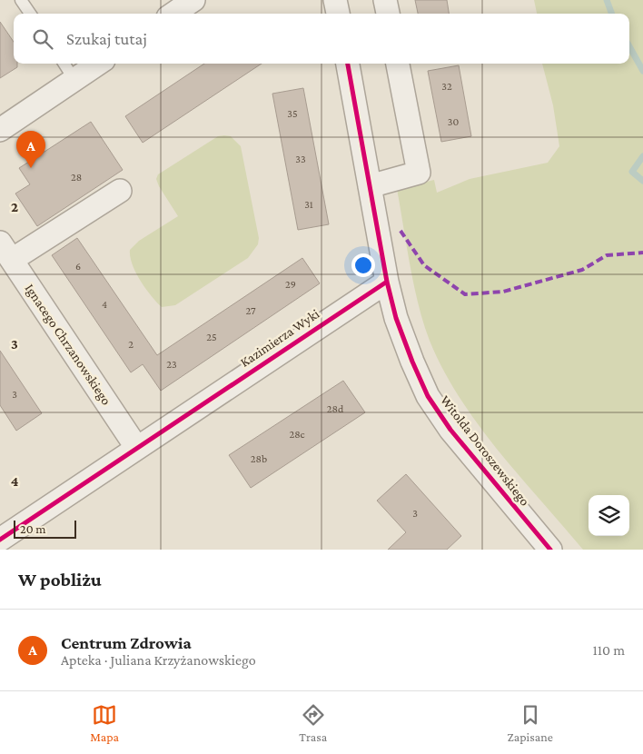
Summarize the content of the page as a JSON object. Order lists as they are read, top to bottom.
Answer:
{
  "streets": {
    "street": ["Kazimierza Wyki", "Ignacego Chrzanowskiego", "Witolda Doroszewskiego"]
  },
  "crossings": [
    ["Kazimierza Wyki", "Ignacego Chrzanowskiego"],
    ["Kazimierza Wyki", "Witolda Doroszewskiego"]
  ],
  "house_numbers": [
    "32",
    "35",
    "30",
    "33",
    "28",
    "31",
    "6",
    "29",
    "4",
    "27",
    "25",
    "2",
    "23",
    "3",
    "28d",
    "28c",
    "28b",
    "3"
  ],
  "scale_bar": "20 m",
  "page": {
    "search": "Szukaj tutaj",
    "pins": "A",
    "scale": "20 m",
    "heading": "W pobliżu",
    "list": [
      {
        "mark": "A",
        "name": "Centrum Zdrowia",
        "note": "Apteka · Juliana Krzyżanowskiego",
        "value": "110 m"
      }
    ],
    "nav": ["Mapa", "Trasa", "Zapisane"]
  },
  "grid": {
    "rows": ["2", "3", "4"]
  }
}
